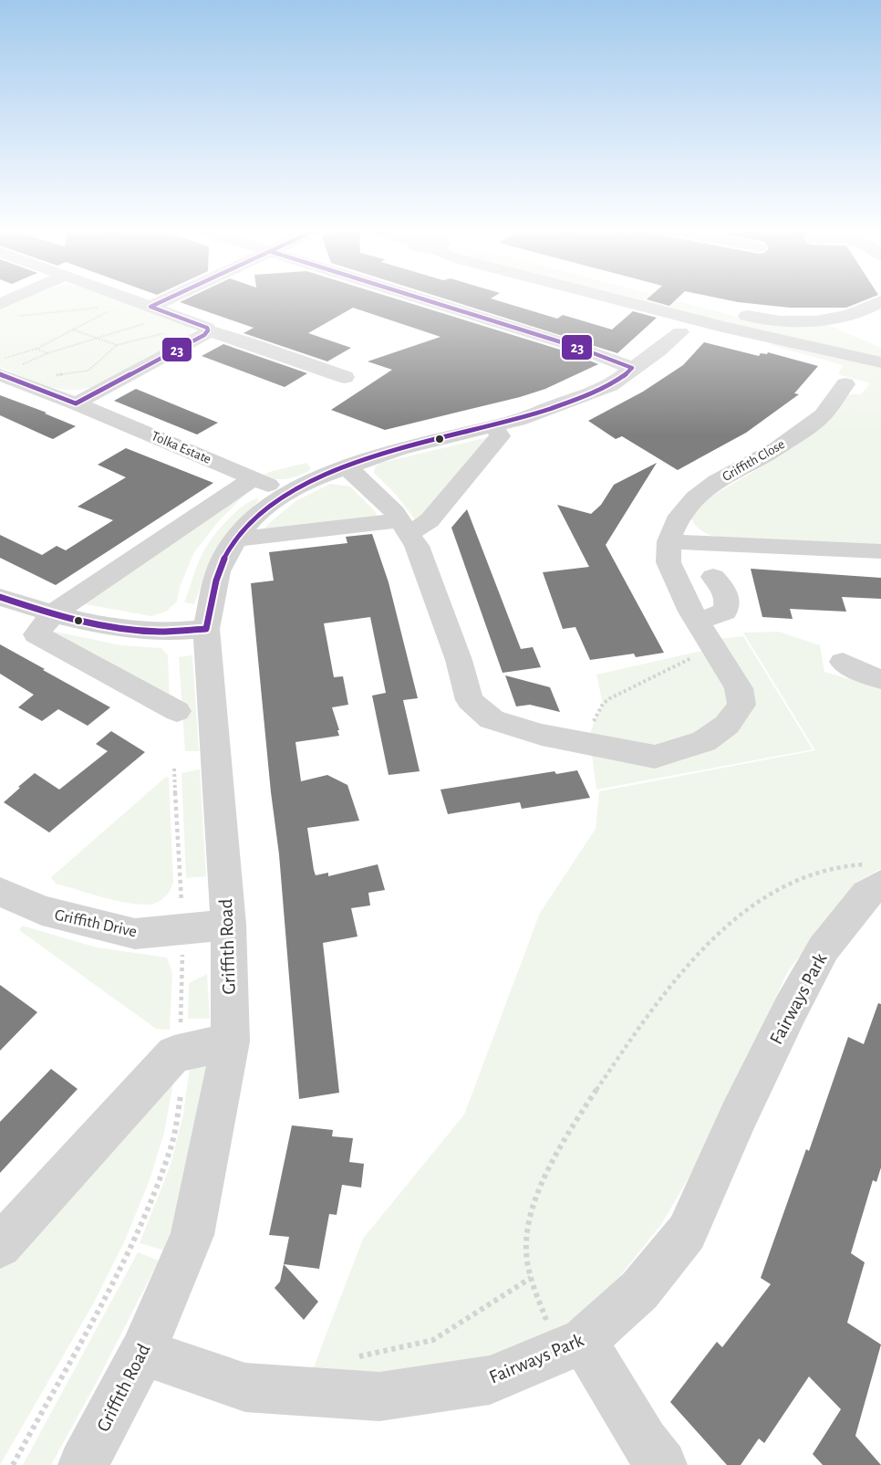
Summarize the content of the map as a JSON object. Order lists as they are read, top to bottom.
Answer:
{
  "streets": {
    "street": [
      "Tolka Estate",
      "Griffith Close",
      "Griffith Drive",
      "Griffith Road",
      "Fairways Park"
    ]
  },
  "crossings": [
    ["Tolka Estate", "Griffith Road"],
    ["Griffith Drive", "Griffith Road"],
    ["Griffith Road", "Fairways Park"]
  ],
  "lines": ["transit line 23"]
}
